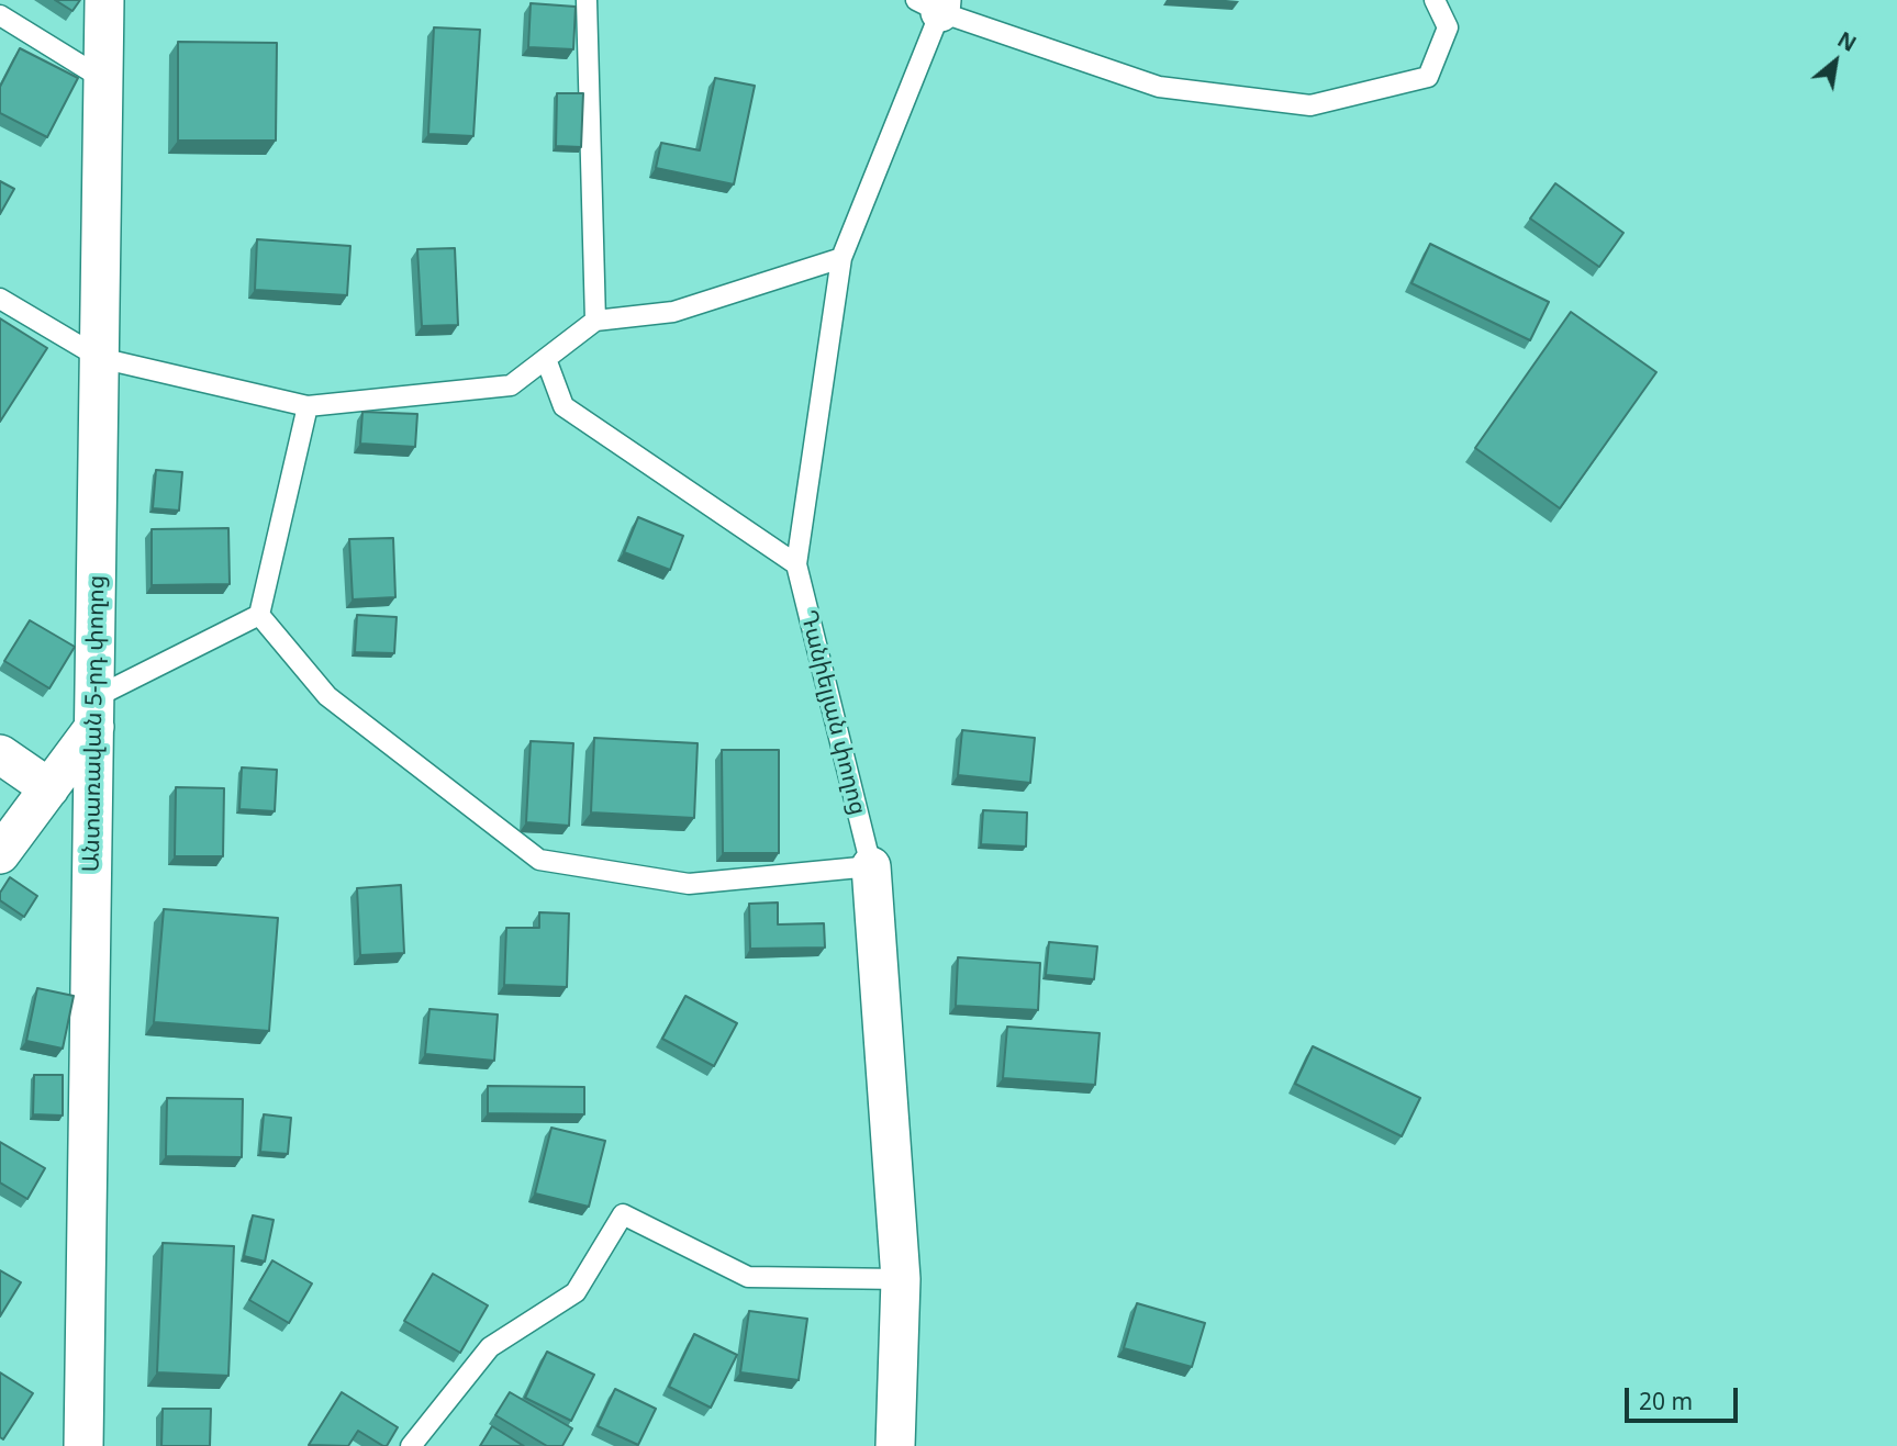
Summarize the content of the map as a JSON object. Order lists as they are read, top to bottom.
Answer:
{
  "streets": {
    "street": ["Դանիելյան փողոց", "Անտառավան 5-րդ փողոց"]
  },
  "scale_bar": "20 m",
  "north": "top right"
}
